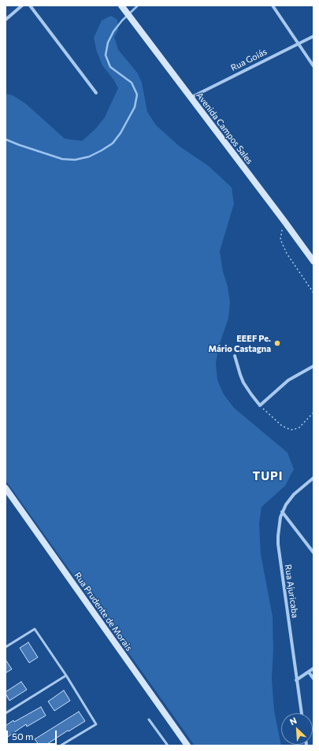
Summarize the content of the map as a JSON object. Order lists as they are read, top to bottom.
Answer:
{
  "streets": {
    "street": [
      "Rua Goiás",
      "Avenida Campos Sales",
      "Rua Ajuricaba",
      "Rua Prudente de Morais"
    ]
  },
  "crossings": [
    ["Rua Goiás", "Avenida Campos Sales"]
  ],
  "districts": ["TUPI"],
  "places": ["EEEF Pe. Mário Castagna"],
  "scale_bar": "50 m",
  "north": "top left"
}
